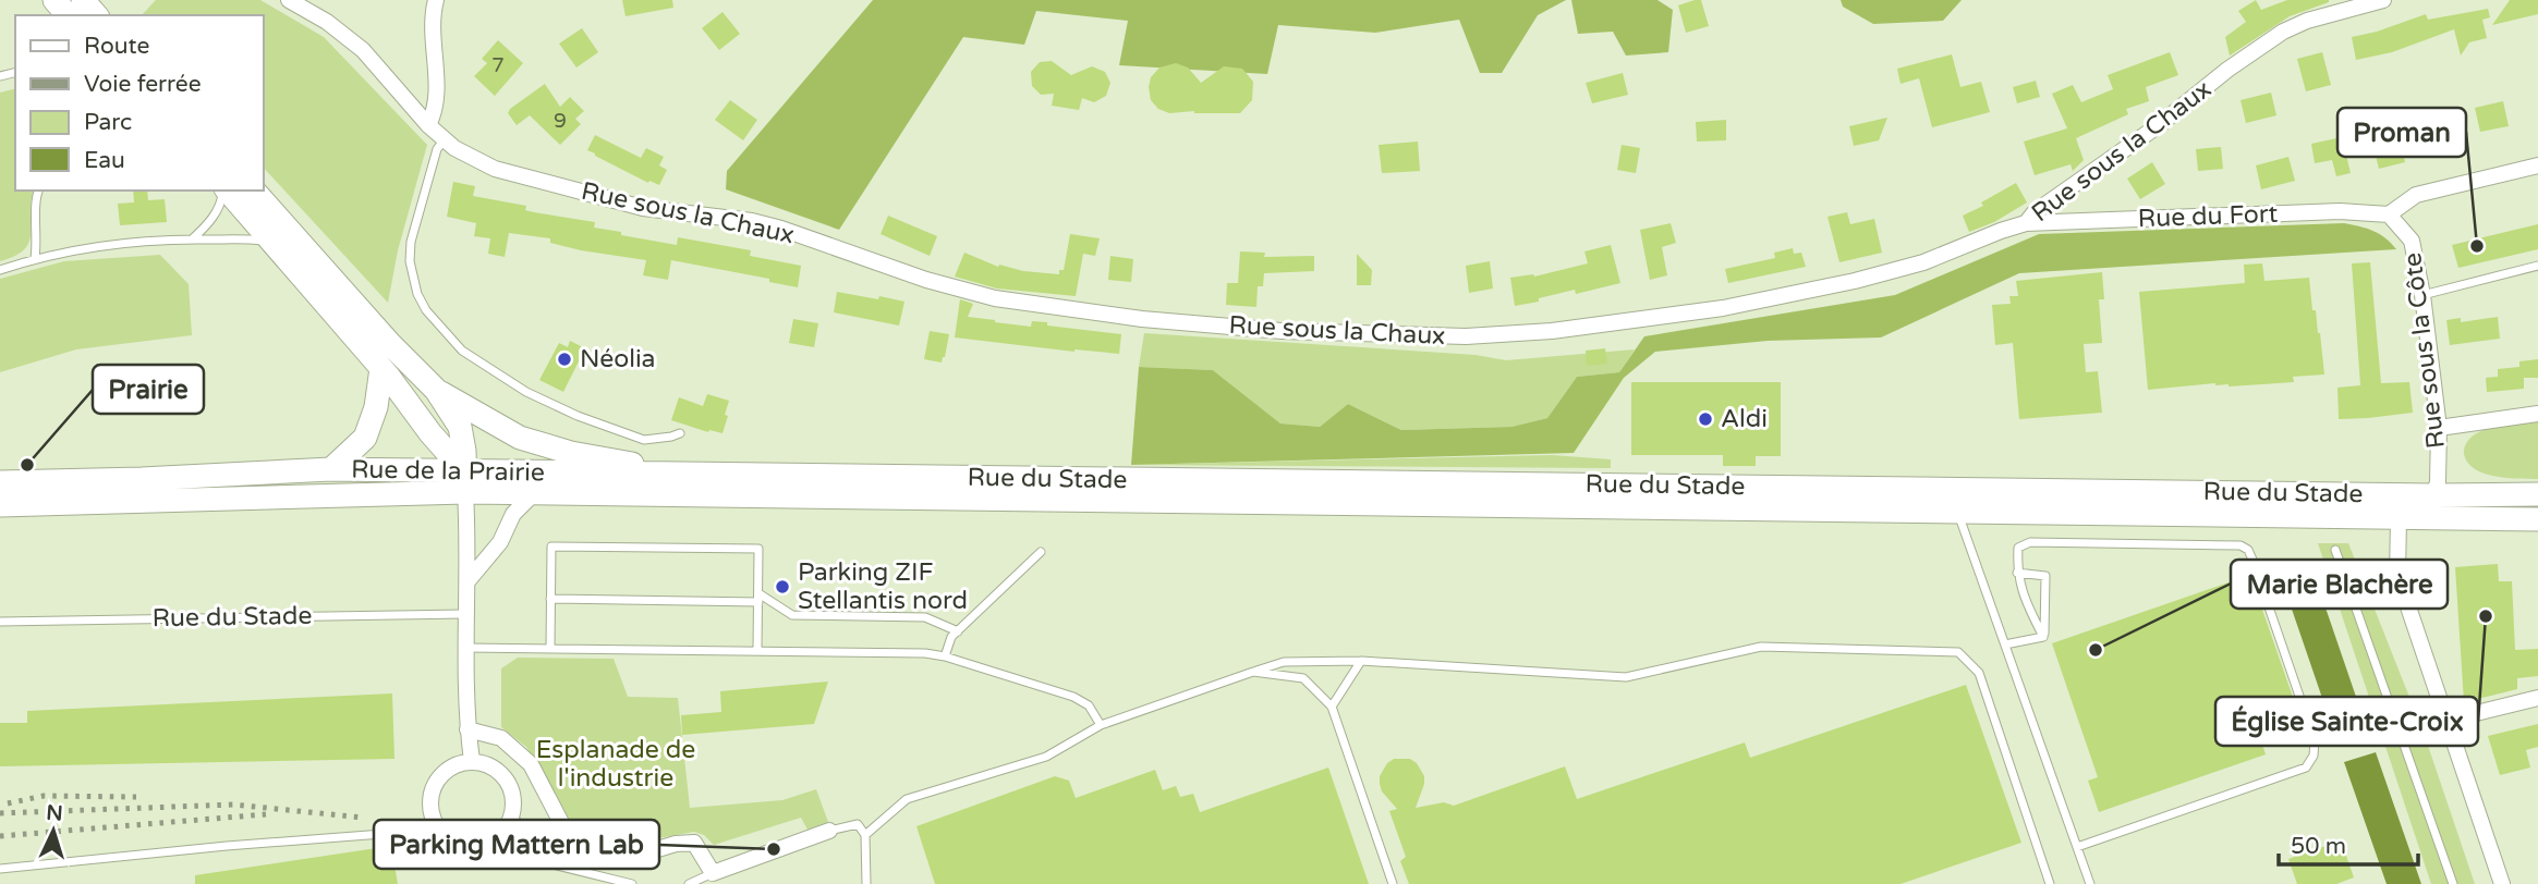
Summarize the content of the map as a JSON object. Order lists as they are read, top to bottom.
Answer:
{
  "streets": {
    "main road": ["Rue de la Prairie", "Rue du Stade"],
    "street": ["Rue sous la Chaux", "Rue du Fort", "Rue sous la Côte"]
  },
  "crossings": [
    ["Rue sous la Chaux", "Rue du Fort"],
    ["Rue du Fort", "Rue sous la Côte"],
    ["Rue sous la Côte", "Rue du Stade"],
    ["Rue de la Prairie", "Rue du Stade"]
  ],
  "parks": ["Esplanade de l'industrie"],
  "places": [
    "Proman",
    "Néolia",
    "Aldi",
    "Prairie",
    "Parking ZIF Stellantis nord",
    "Église Sainte-Croix",
    "Marie Blachère",
    "Parking Mattern Lab"
  ],
  "house_numbers": ["7", "9"],
  "legend": [
    "Route",
    "Voie ferrée",
    "Parc",
    "Eau"
  ],
  "scale_bar": "50 m",
  "north": "top"
}
